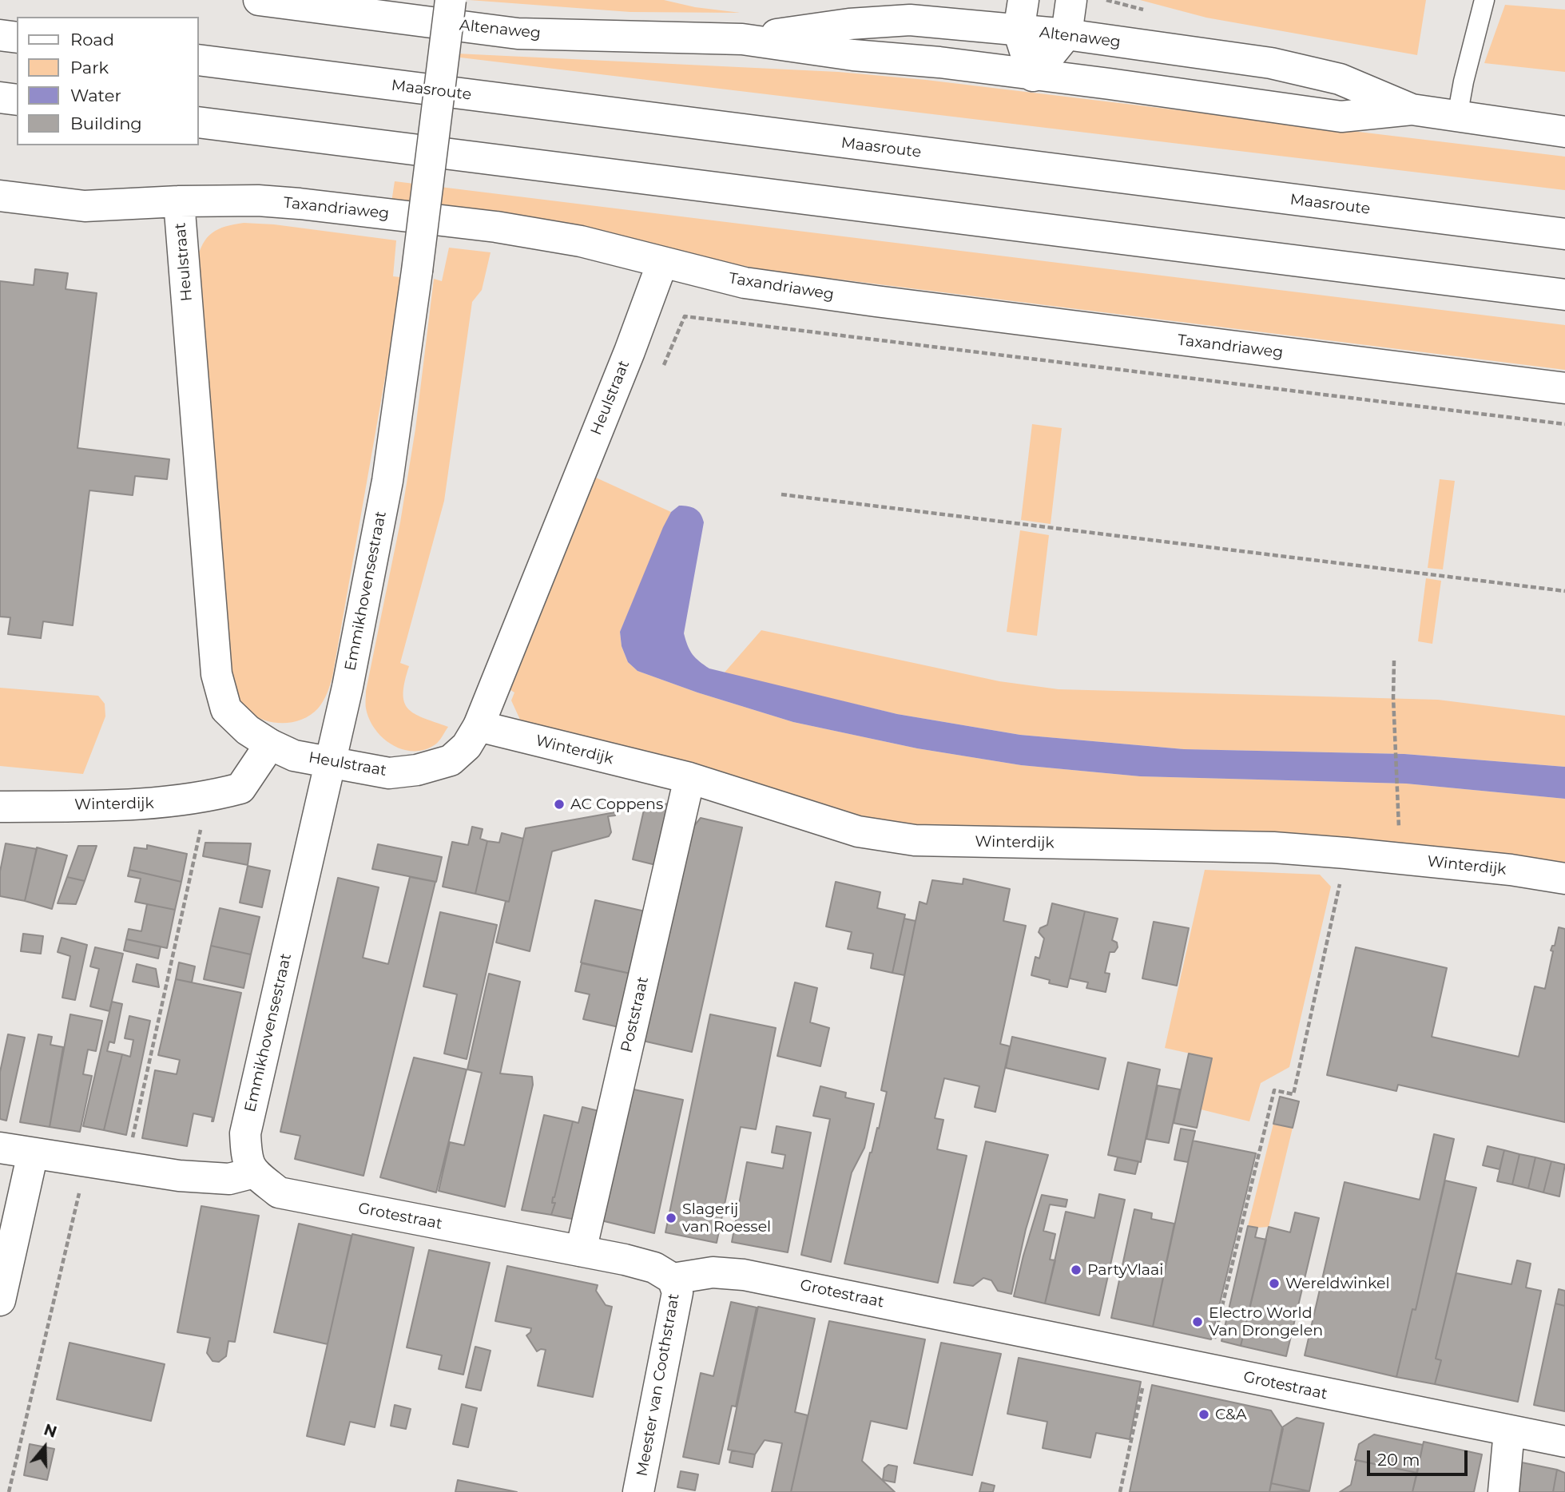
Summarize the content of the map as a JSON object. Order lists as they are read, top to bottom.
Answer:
{
  "streets": {
    "main road": [
      "Altenaweg",
      "Maasroute",
      "Taxandriaweg",
      "Heulstraat",
      "Emmikhovensestraat",
      "Winterdijk",
      "Poststraat",
      "Grotestraat",
      "Meester van Coothstraat"
    ]
  },
  "crossings": [
    ["Taxandriaweg", "Heulstraat"],
    ["Heulstraat", "Emmikhovensestraat"],
    ["Heulstraat", "Winterdijk"],
    ["Emmikhovensestraat", "Grotestraat"],
    ["Winterdijk", "Poststraat"],
    ["Poststraat", "Grotestraat"],
    ["Grotestraat", "Meester van Coothstraat"]
  ],
  "places": [
    "AC Coppens",
    "Slagerij van Roessel",
    "PartyVlaai",
    "Wereldwinkel",
    "Electro World Van Drongelen",
    "C&A"
  ],
  "legend": [
    "Road",
    "Park",
    "Water",
    "Building"
  ],
  "scale_bar": "20 m",
  "north": "top"
}
